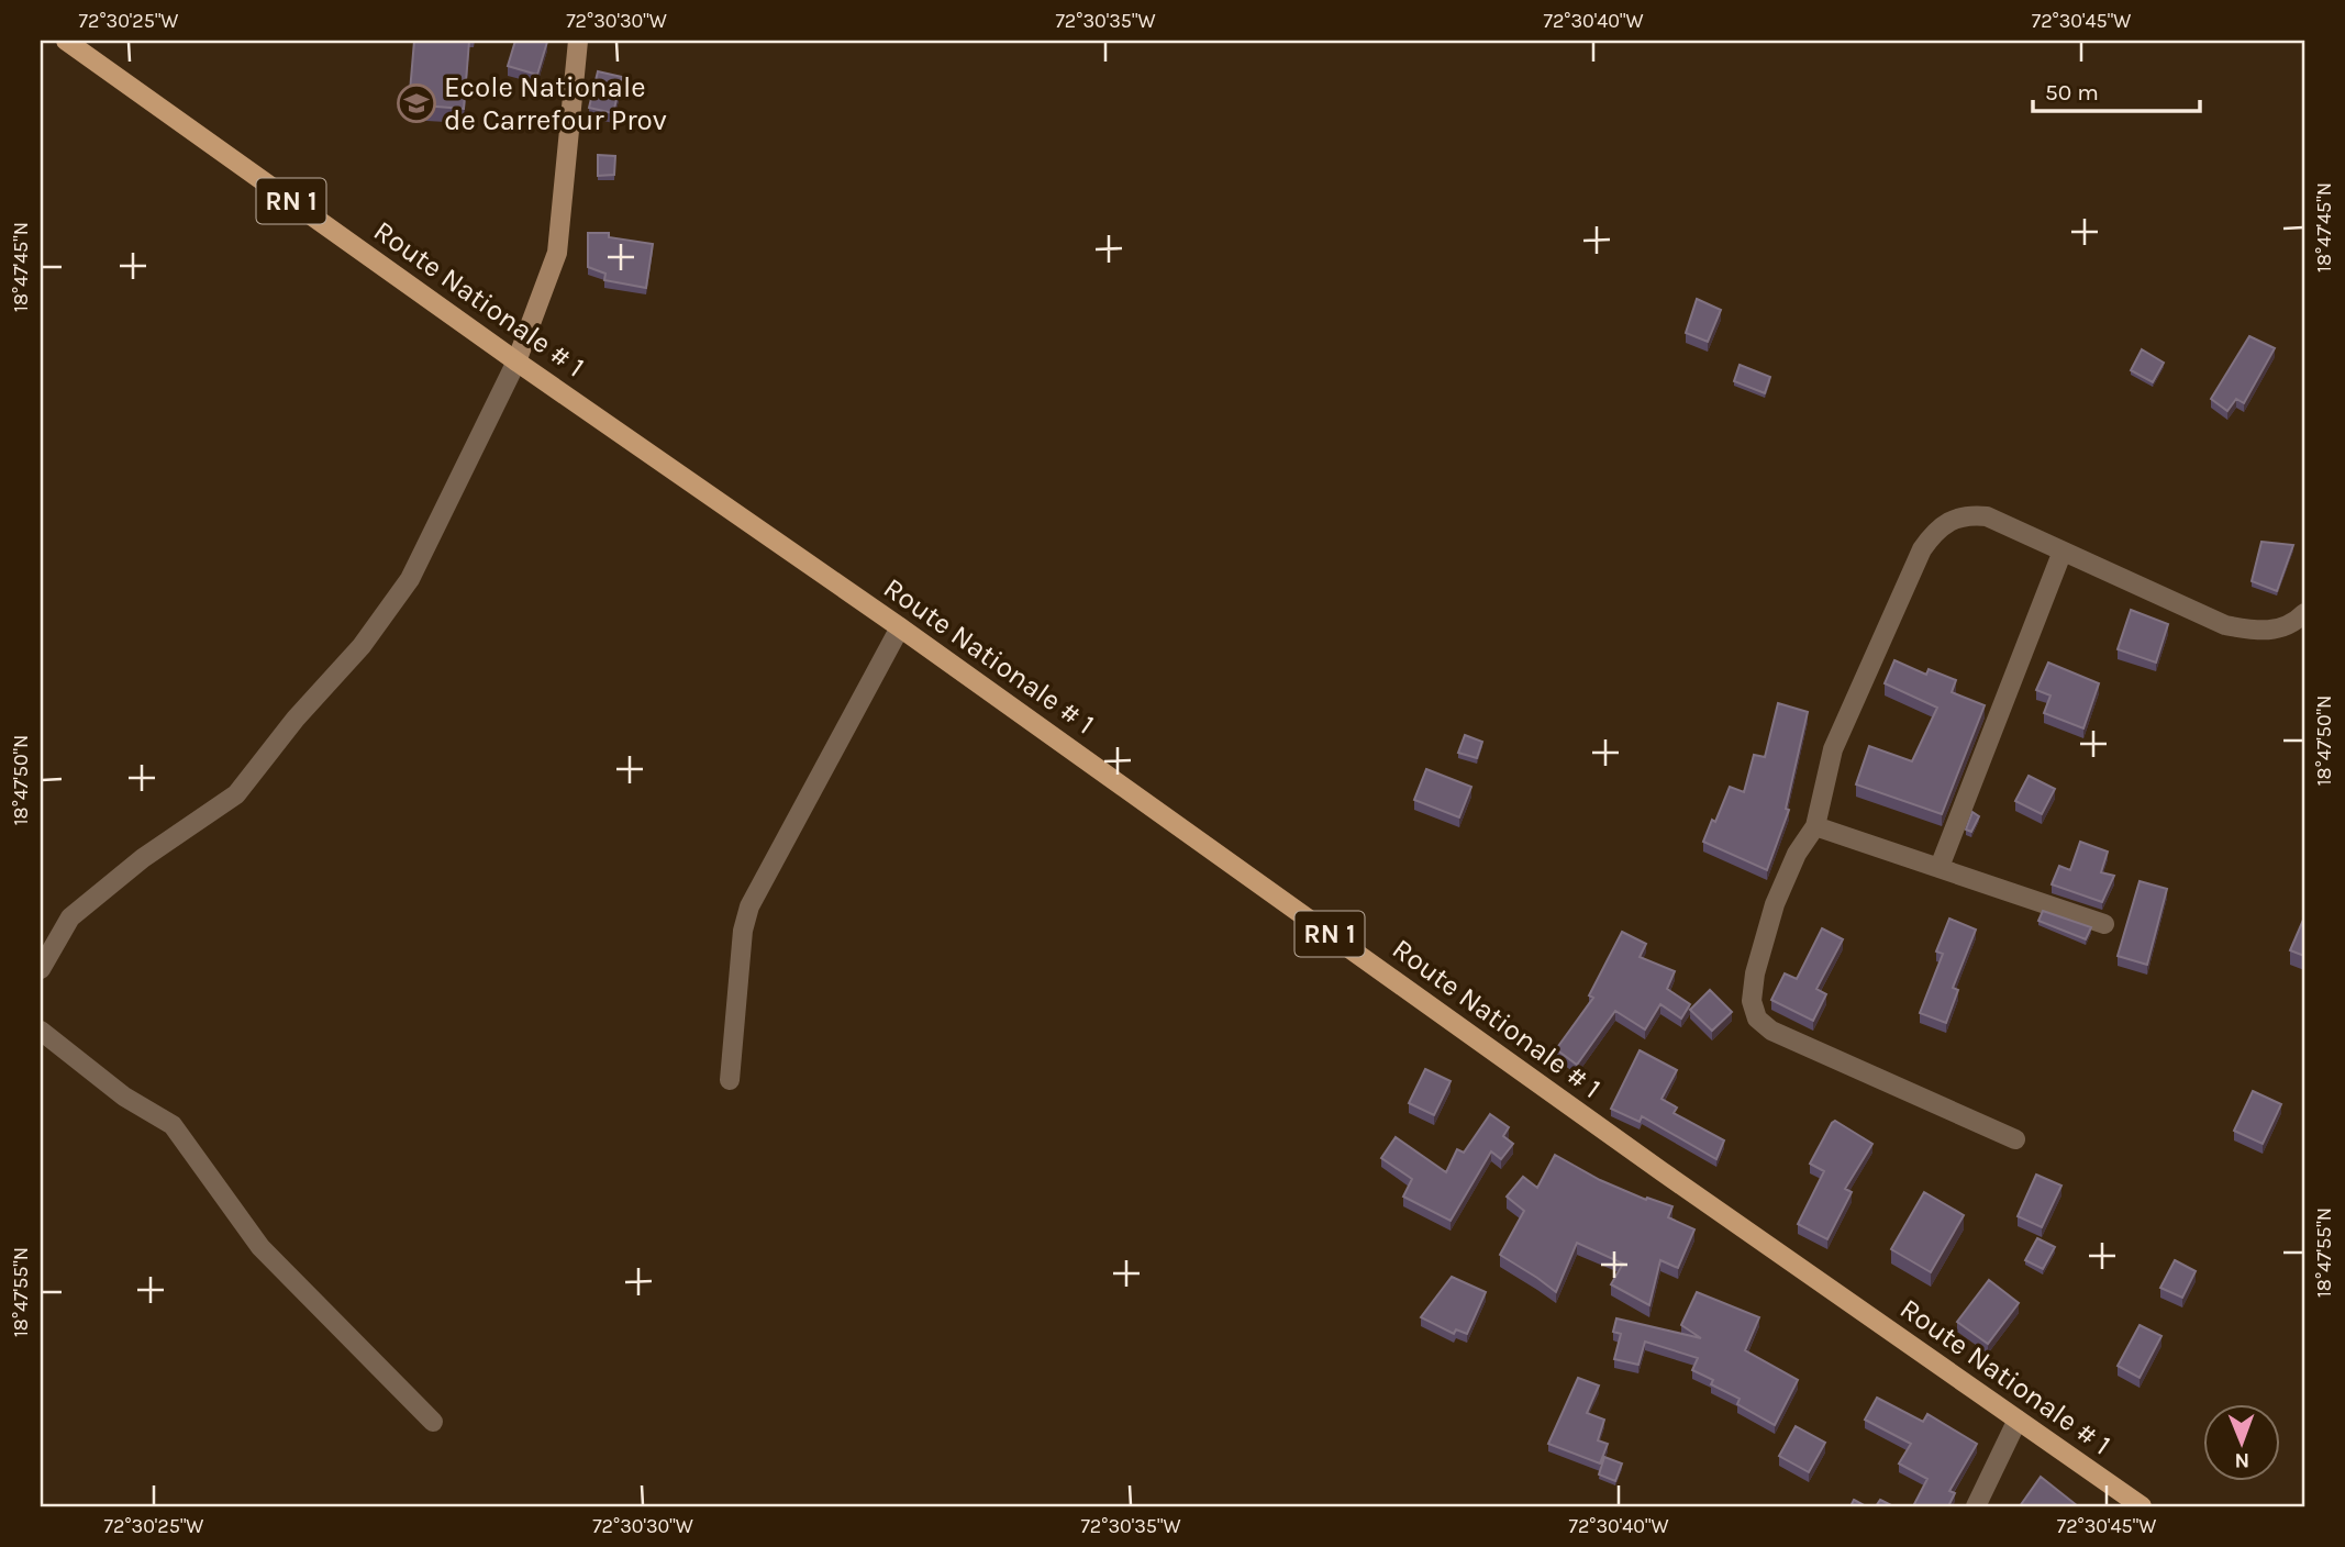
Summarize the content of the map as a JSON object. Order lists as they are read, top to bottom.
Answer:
{
  "streets": {
    "main road": ["RN 1", "Route Nationale # 1"]
  },
  "places": {
    "school or university": ["Ecole Nationale de Carrefour Prov"]
  },
  "scale_bar": "50 m",
  "north": "bottom",
  "coordinates": [
    "72°30'25\"W",
    "72°30'30\"W",
    "72°30'35\"W",
    "72°30'40\"W",
    "72°30'45\"W",
    "18°47'45\"N",
    "18°47'50\"N",
    "18°47'55\"N"
  ]
}
